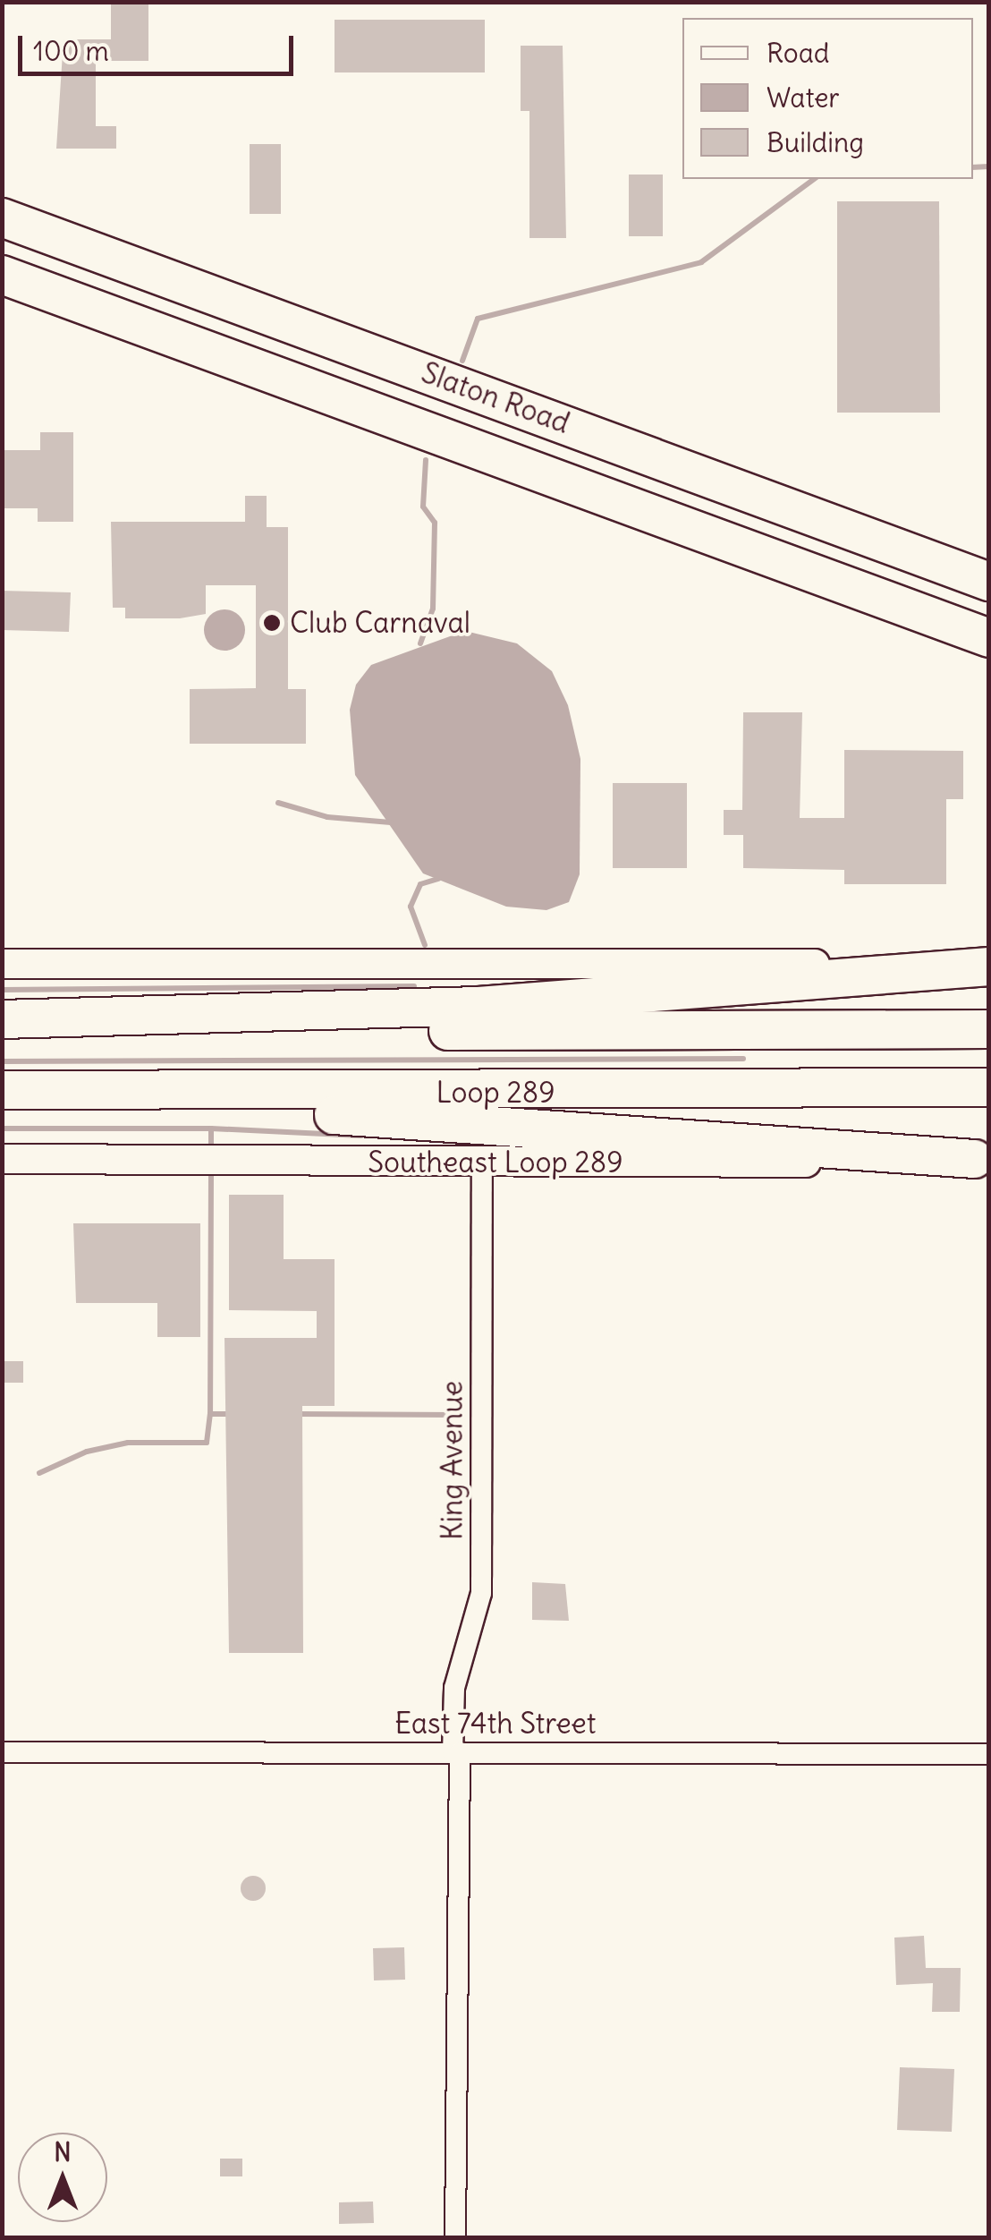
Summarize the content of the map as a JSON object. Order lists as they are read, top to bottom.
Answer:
{
  "streets": {
    "highway": ["Slaton Road", "Loop 289"],
    "main road": ["Southeast Loop 289"],
    "street": ["King Avenue", "East 74th Street"]
  },
  "crossings": [
    ["Southeast Loop 289", "King Avenue"],
    ["King Avenue", "East 74th Street"]
  ],
  "places": ["Club Carnaval"],
  "legend": ["Road", "Water", "Building"],
  "scale_bar": "100 m",
  "north": "top"
}
